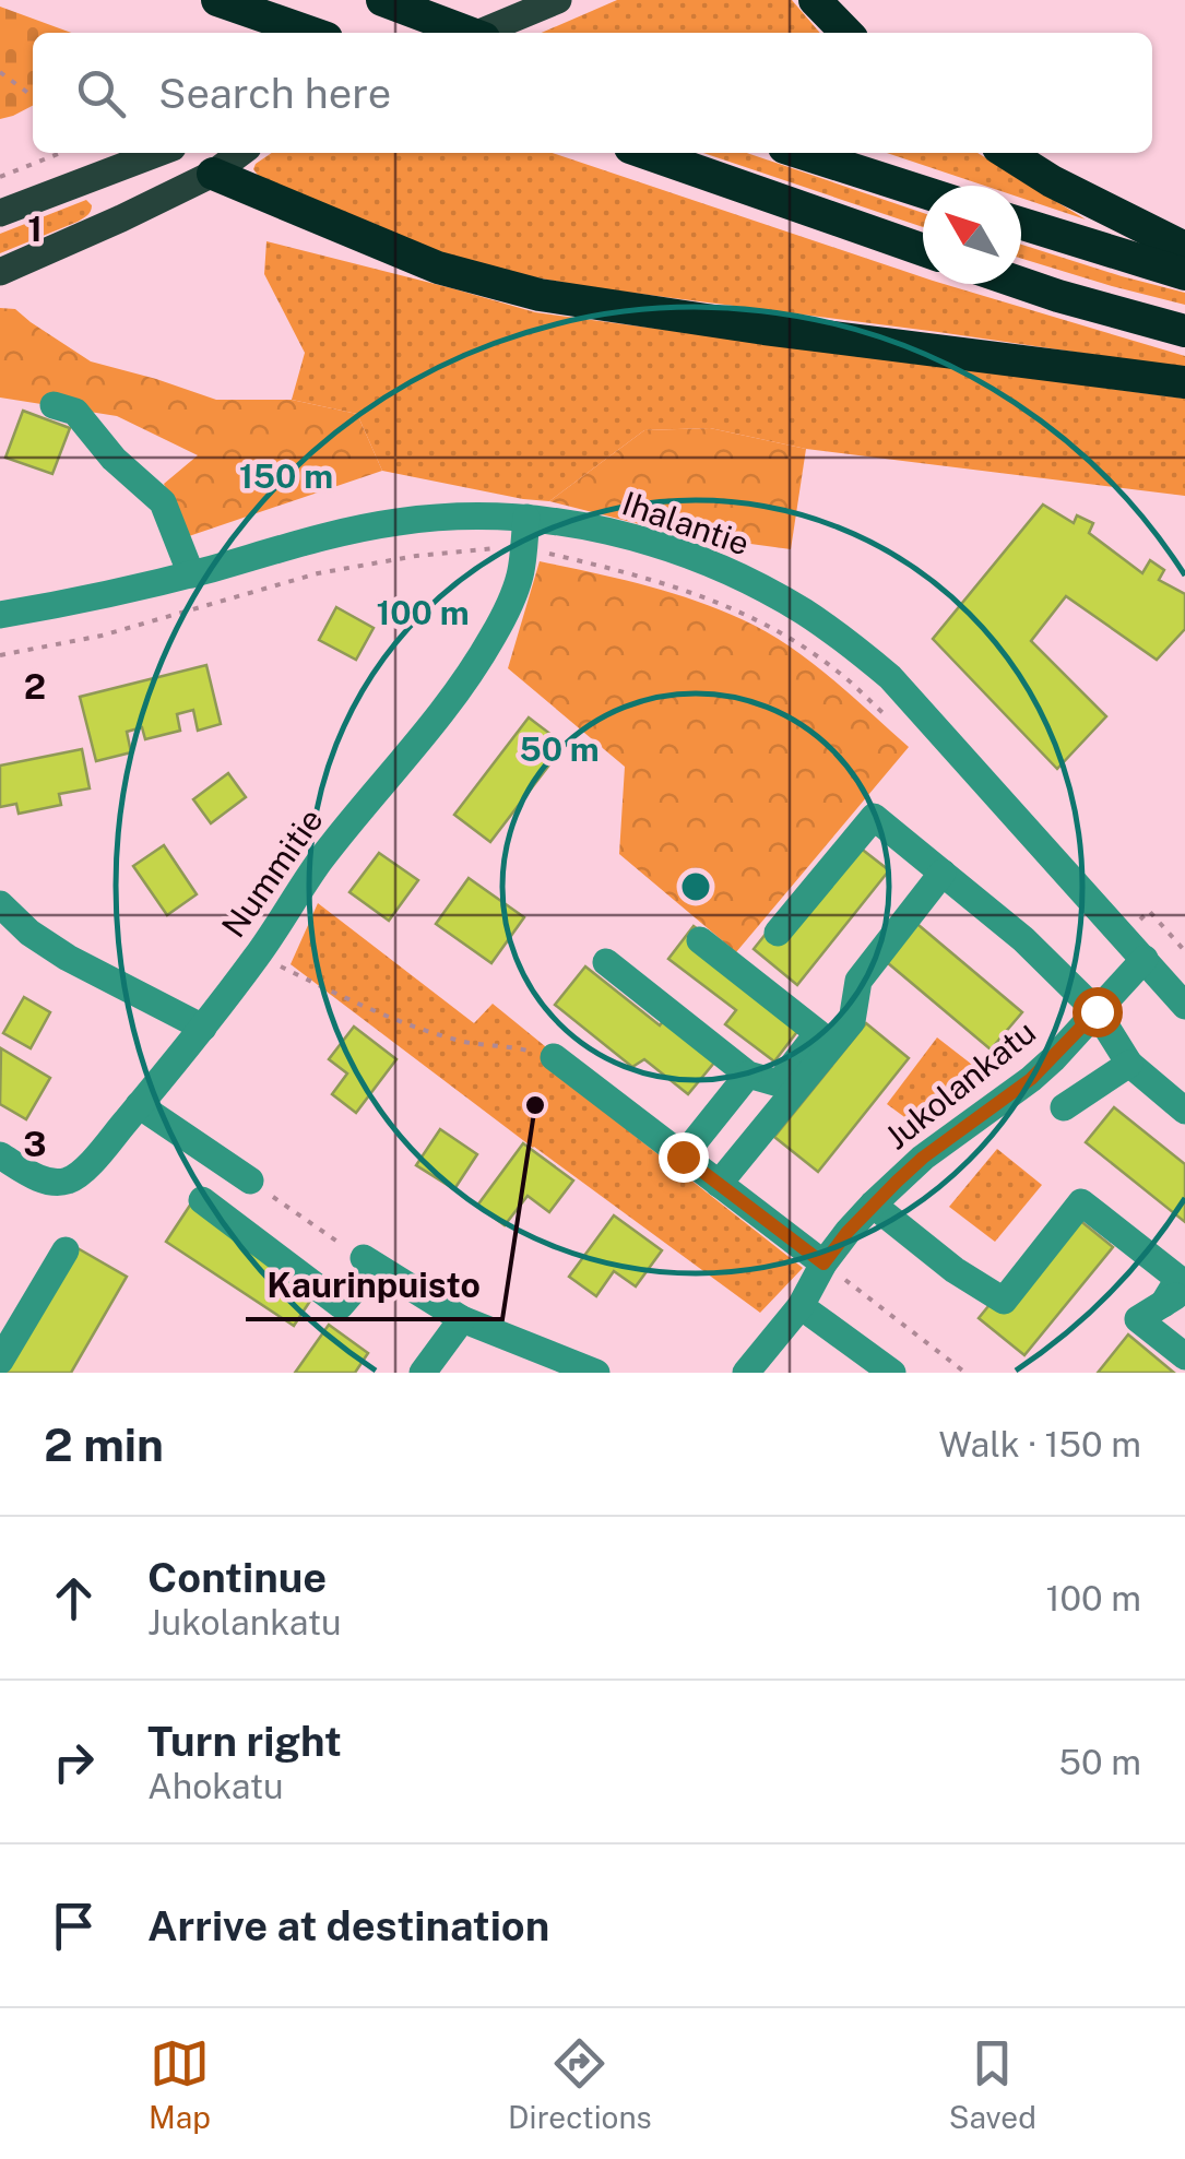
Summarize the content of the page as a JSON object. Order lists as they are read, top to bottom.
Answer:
{
  "streets": {
    "street": ["Ihalantie", "Nummitie", "Jukolankatu"]
  },
  "crossings": [
    ["Ihalantie", "Nummitie"],
    ["Ihalantie", "Jukolankatu"]
  ],
  "places": ["Kaurinpuisto"],
  "north": "top left",
  "page": {
    "search": "Search here",
    "heading": ["2 min", "Walk · 150 m"],
    "list": [
      ["Continue", "Jukolankatu", "100 m"],
      ["Turn right", "Ahokatu", "50 m"],
      "Arrive at destination"
    ],
    "nav": ["Map", "Directions", "Saved"]
  },
  "grid": {
    "rows": ["1", "2", "3"]
  },
  "rings": ["150 m", "100 m", "50 m"]
}
